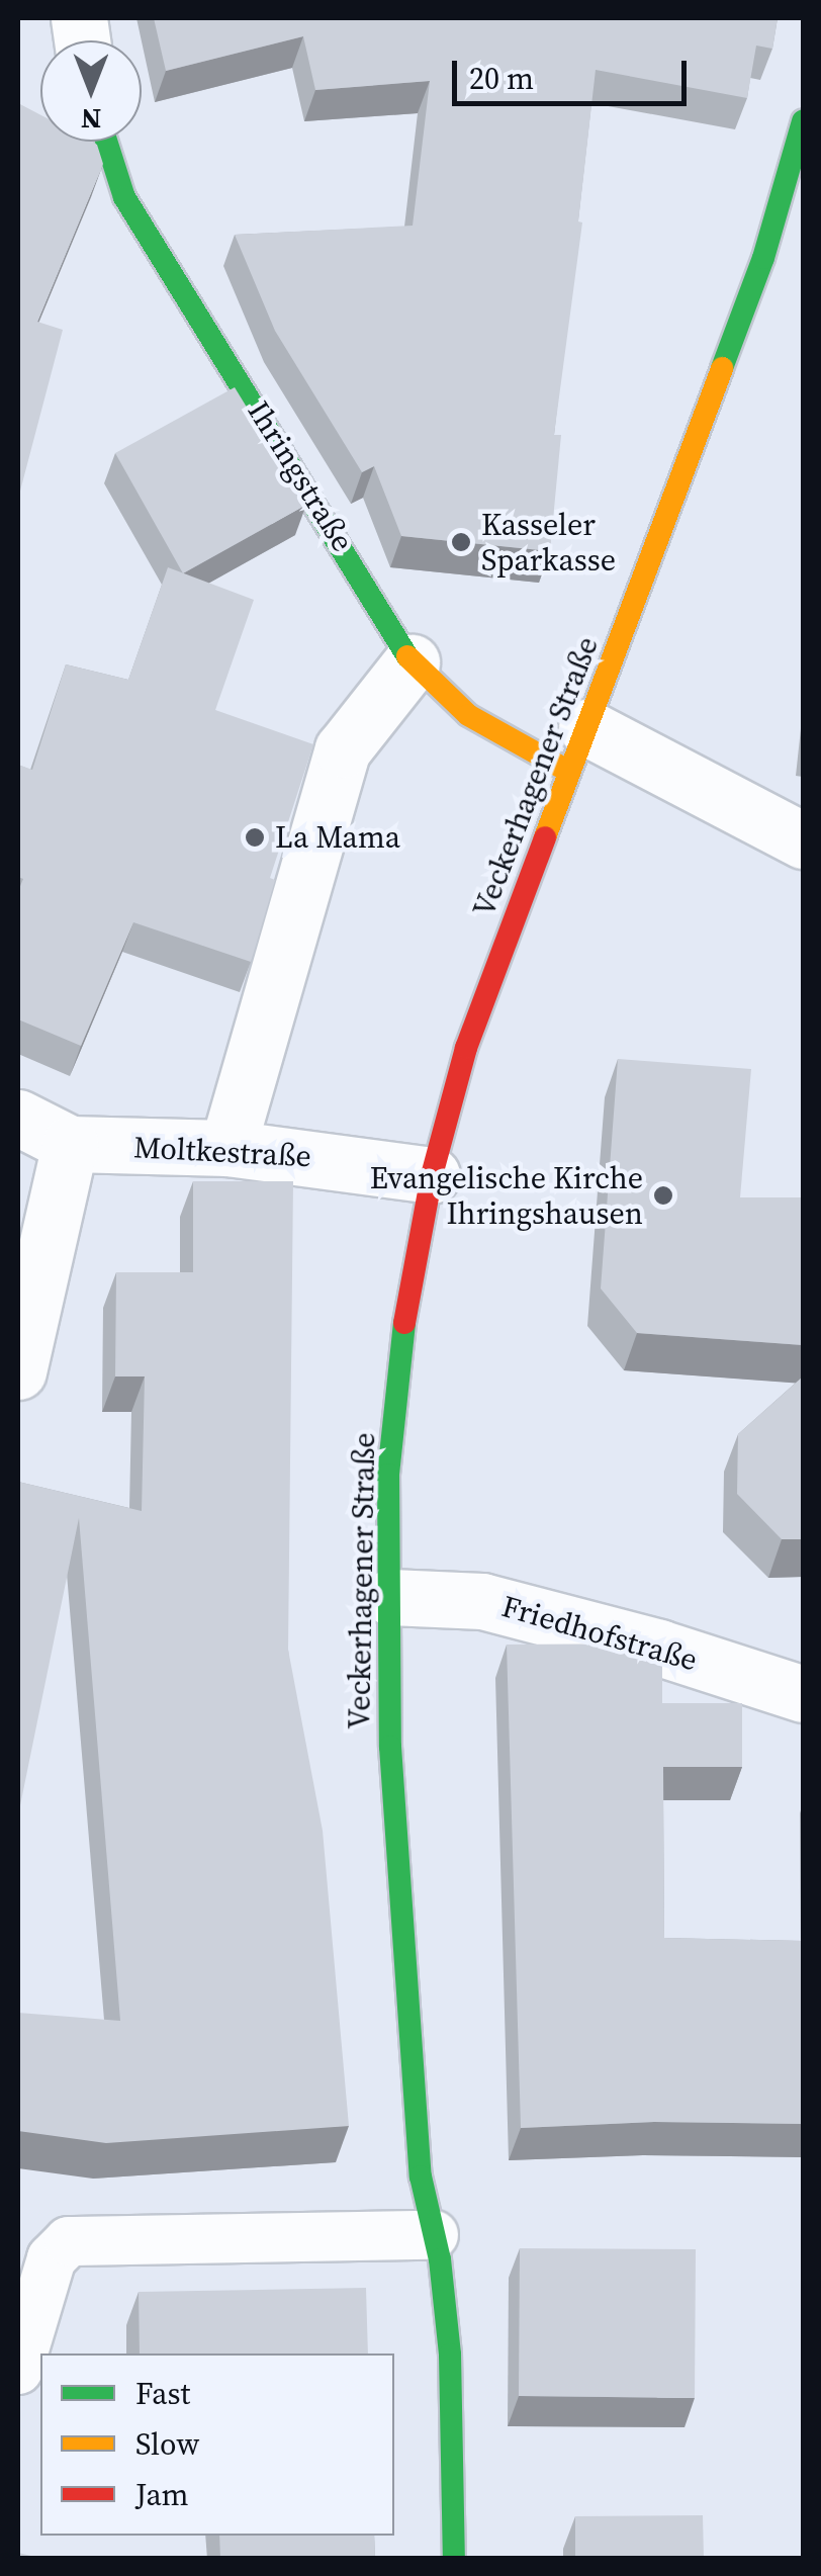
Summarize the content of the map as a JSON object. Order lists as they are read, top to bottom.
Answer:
{
  "streets": {
    "street": [
      "Ihringstraße",
      "Veckerhagener Straße",
      "Moltkestraße",
      "Friedhofstraße"
    ]
  },
  "crossings": [
    ["Ihringstraße", "Veckerhagener Straße"],
    ["Veckerhagener Straße", "Moltkestraße"],
    ["Veckerhagener Straße", "Friedhofstraße"]
  ],
  "places": ["Kasseler Sparkasse", "La Mama", "Evangelische Kirche Ihringshausen"],
  "legend": ["Fast", "Slow", "Jam"],
  "scale_bar": "20 m",
  "north": "bottom"
}
